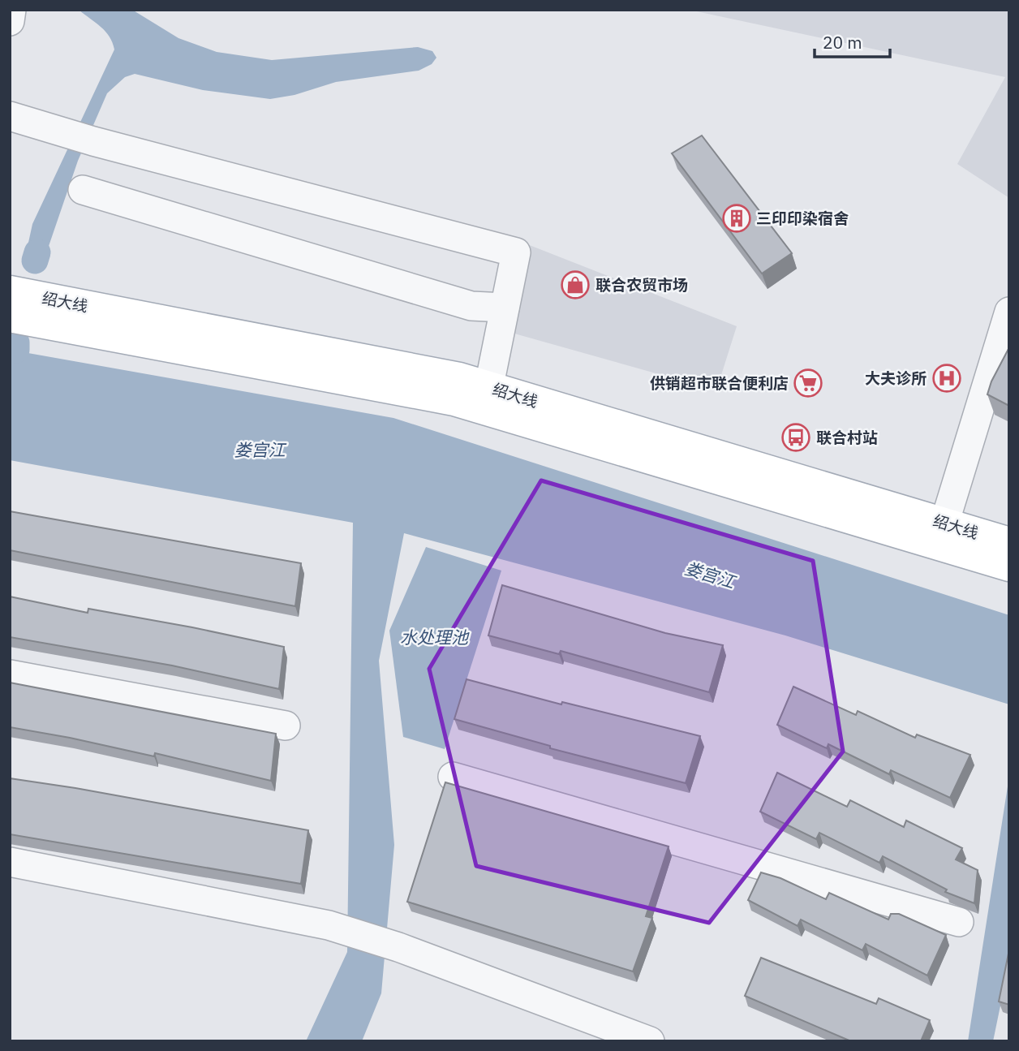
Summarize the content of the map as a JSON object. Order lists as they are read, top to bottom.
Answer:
{
  "streets": {
    "main road": ["绍大线"]
  },
  "water": ["娄宫江", "水处理池"],
  "places": {
    "building": ["三印印染宿舍"],
    "shop": ["联合农贸市场"],
    "hospital": ["大夫诊所"],
    "supermarket": ["供销超市联合便利店"],
    "bus stop": ["联合村站"]
  },
  "scale_bar": "20 m"
}
